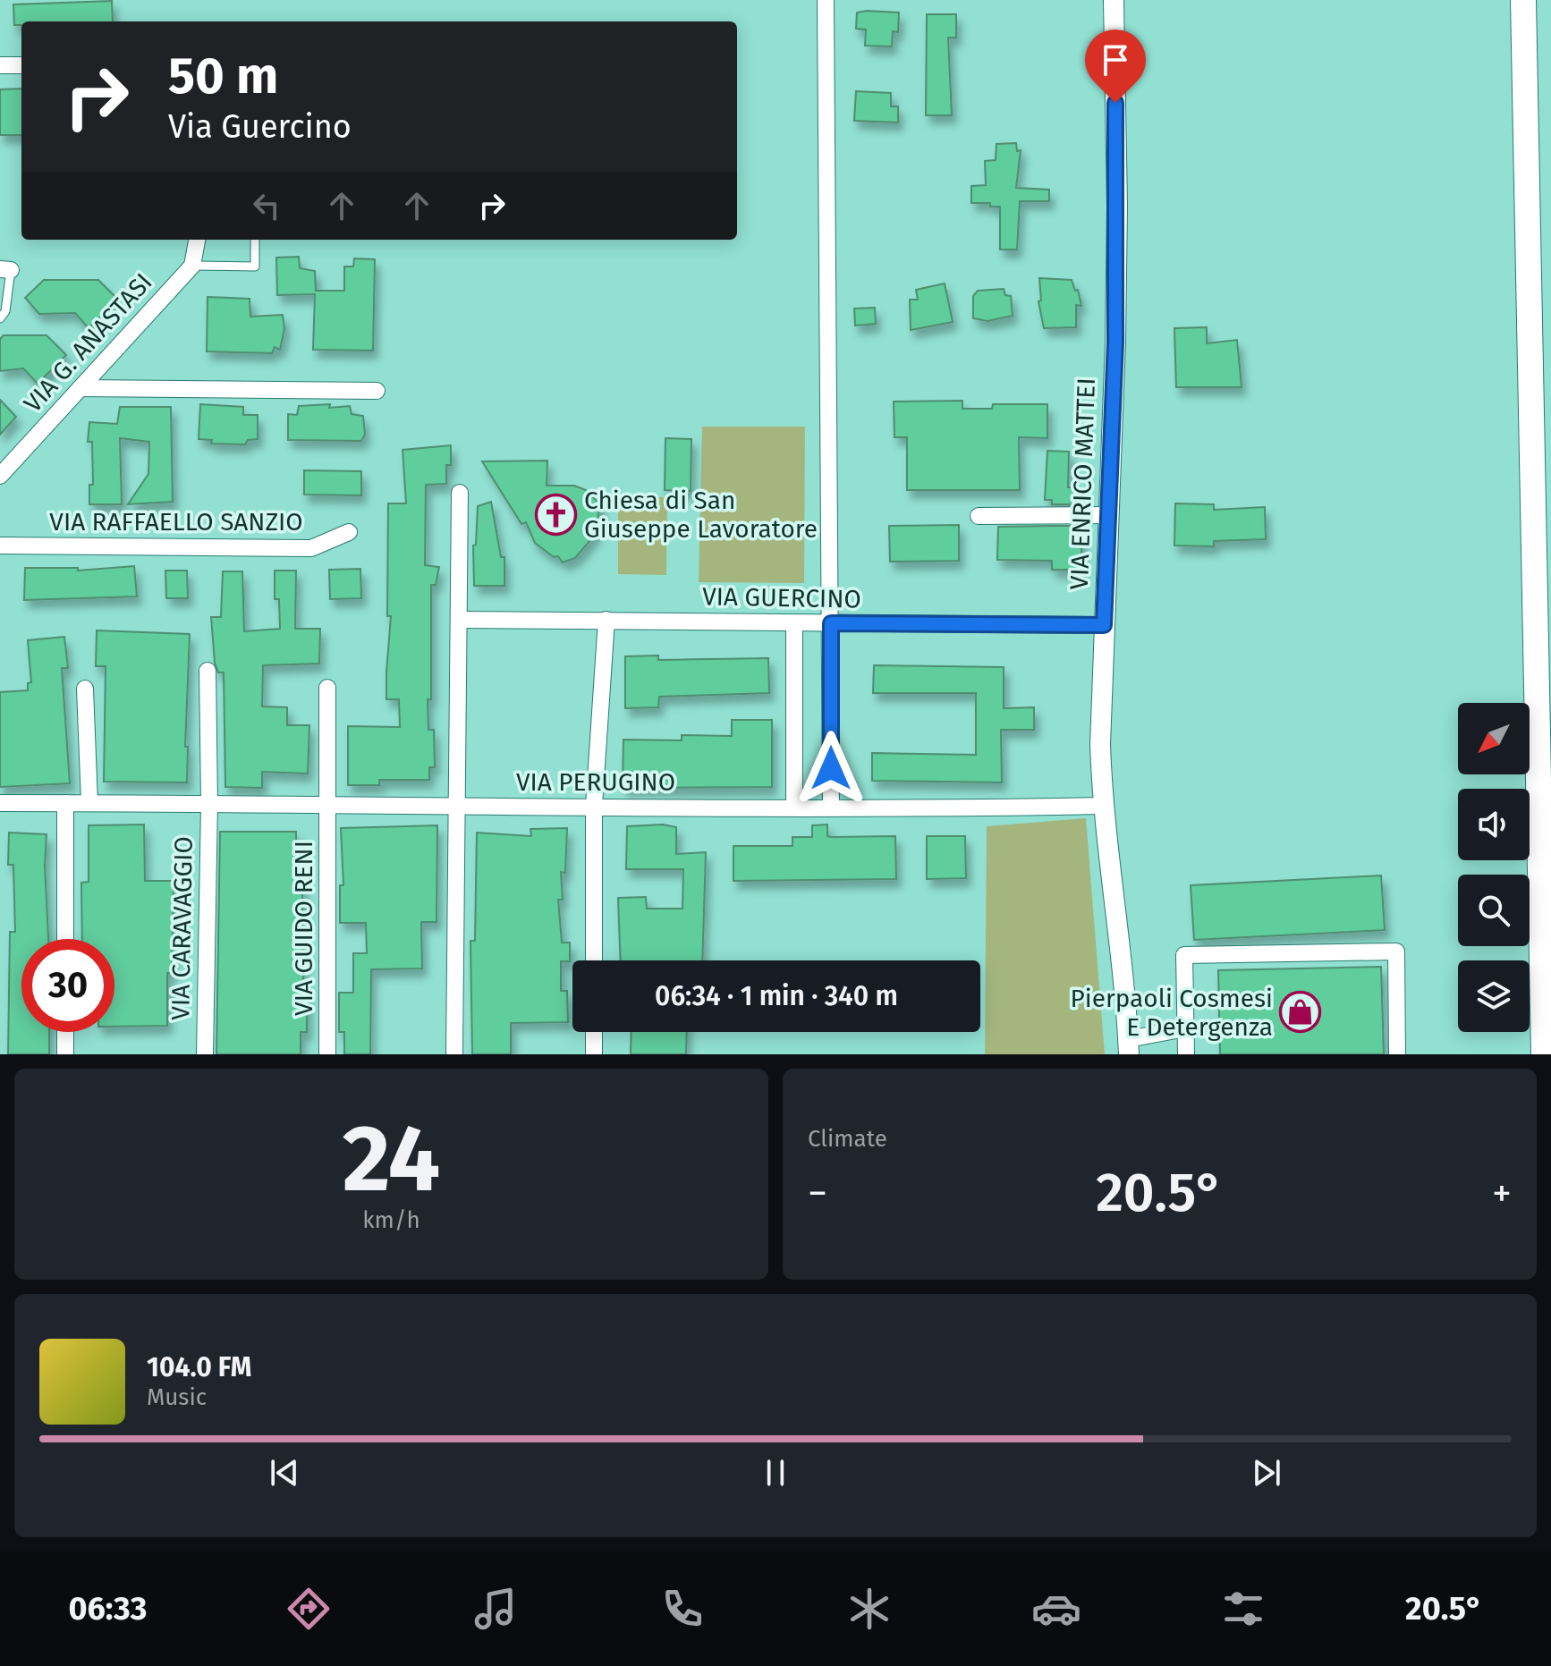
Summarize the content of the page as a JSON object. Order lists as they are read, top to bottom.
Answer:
{
  "streets": {
    "street": [
      "VIA G. ANASTASI",
      "VIA ENRICO MATTEI",
      "VIA RAFFAELLO SANZIO",
      "VIA GUERCINO",
      "VIA PERUGINO",
      "VIA CARAVAGGIO",
      "VIA GUIDO RENI"
    ]
  },
  "crossings": [
    ["VIA ENRICO MATTEI", "VIA GUERCINO"],
    ["VIA ENRICO MATTEI", "VIA PERUGINO"],
    ["VIA PERUGINO", "VIA CARAVAGGIO"],
    ["VIA PERUGINO", "VIA GUIDO RENI"]
  ],
  "places": {
    "church": ["Chiesa di San Giuseppe Lavoratore"],
    "shop": ["Pierpaoli Cosmesi E Detergenza"]
  },
  "north": "bottom left",
  "page": {
    "turn": ["50 m", "Via Guercino"],
    "limit": "30",
    "trip": "06:34 · 1 min · 340 m",
    "tile": [
      ["24", "km/h"],
      "Climate"
    ],
    "heat": ["−", "20.5°", "+"],
    "song": ["104.0 FM", "Music"],
    "tabs": ["06:33", "20.5°"]
  }
}
